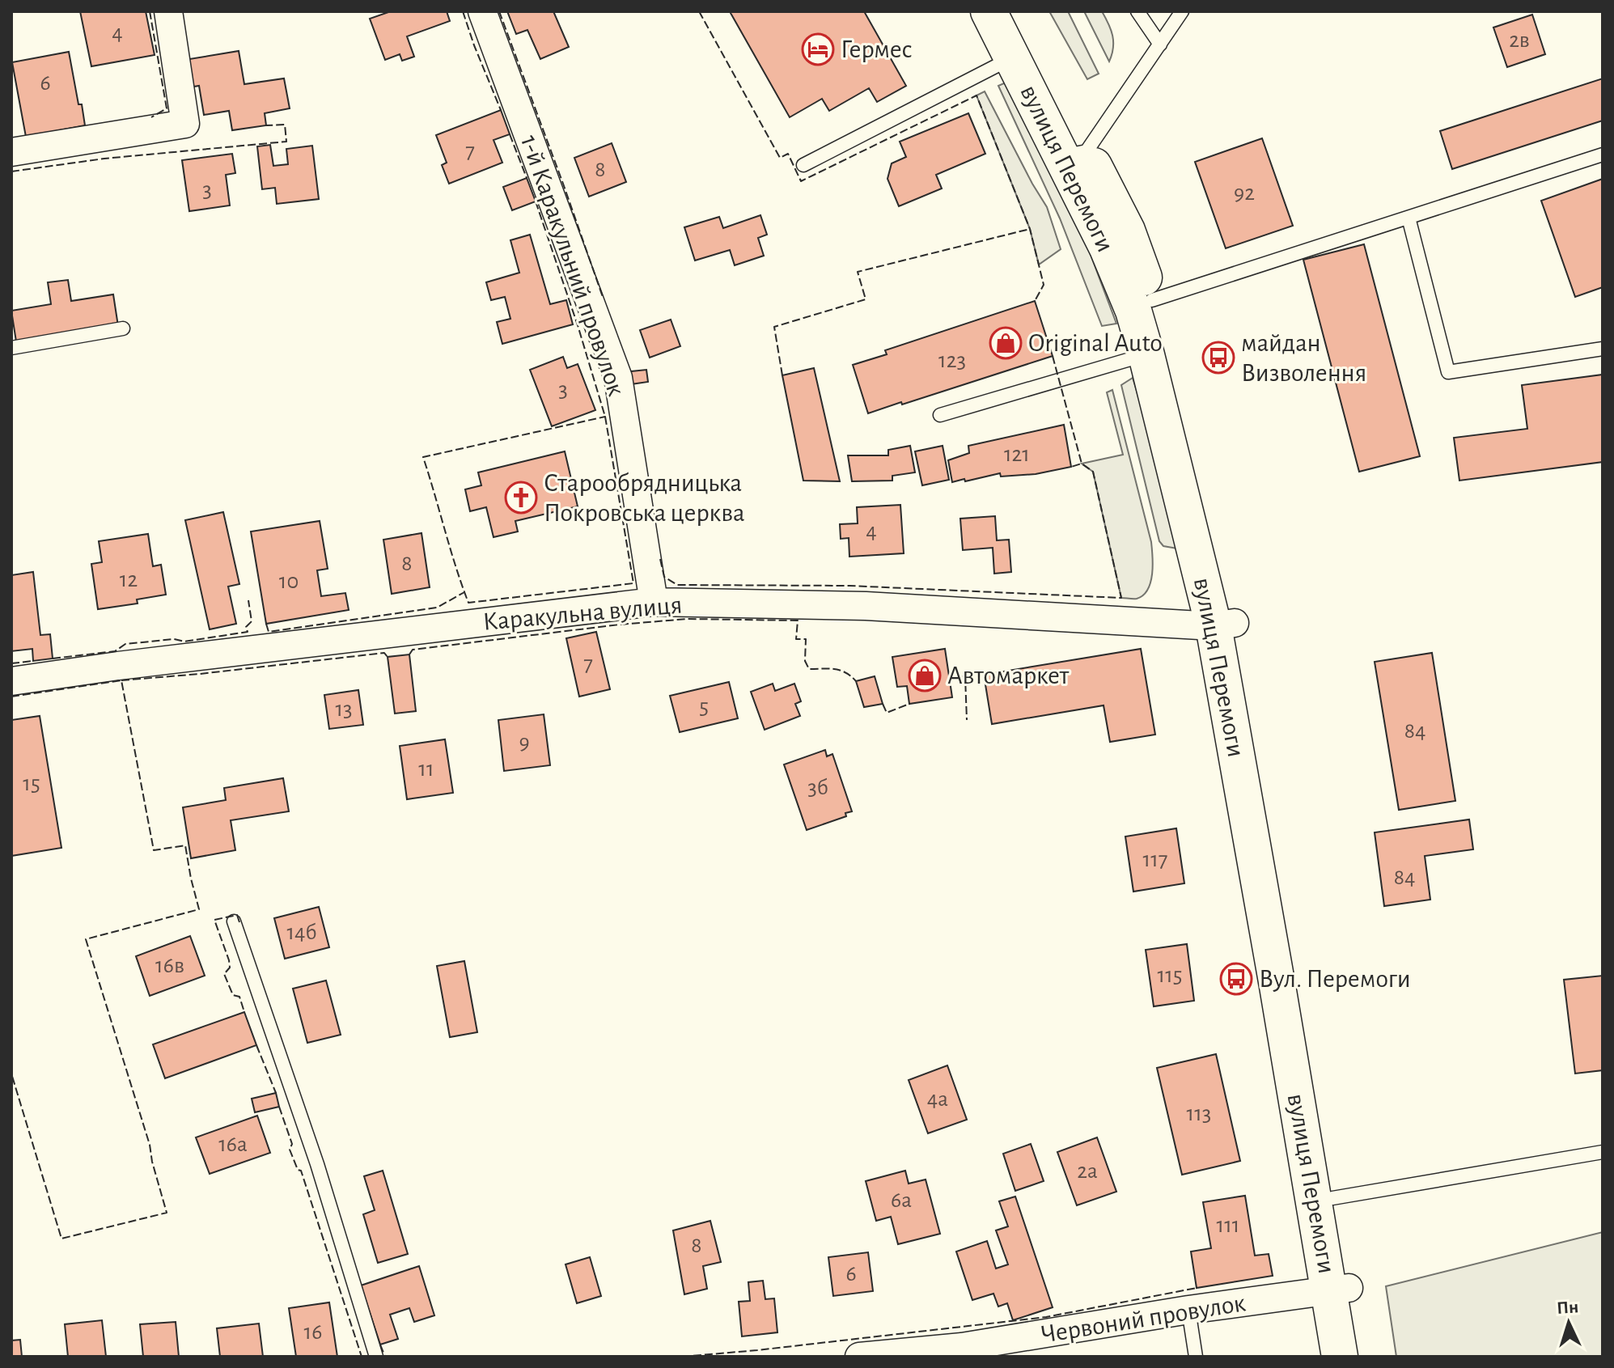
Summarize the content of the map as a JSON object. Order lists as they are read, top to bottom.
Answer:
{
  "streets": {
    "main road": ["вулиця Перемоги"],
    "street": ["1-й Каракульний провулок", "Каракульна вулиця", "Червоний провулок"]
  },
  "crossings": [
    ["вулиця Перемоги", "Каракульна вулиця"],
    ["вулиця Перемоги", "Червоний провулок"],
    ["1-й Каракульний провулок", "Каракульна вулиця"]
  ],
  "places": {
    "hotel": ["Гермес"],
    "shop": ["Original Auto", "Автомаркет"],
    "bus stop": ["майдан Визволення", "Вул. Перемоги"],
    "church": ["Старообрядницька Покровська церква"]
  },
  "house_numbers": [
    "4",
    "2в",
    "6",
    "7",
    "8",
    "3",
    "92",
    "123",
    "3",
    "121",
    "4",
    "8",
    "12",
    "10",
    "7",
    "5",
    "13",
    "84",
    "9",
    "11",
    "15",
    "3б",
    "117",
    "84",
    "14б",
    "16в",
    "115",
    "4а",
    "113",
    "16а",
    "2а",
    "6а",
    "111",
    "8",
    "6",
    "16"
  ],
  "north": "top"
}
